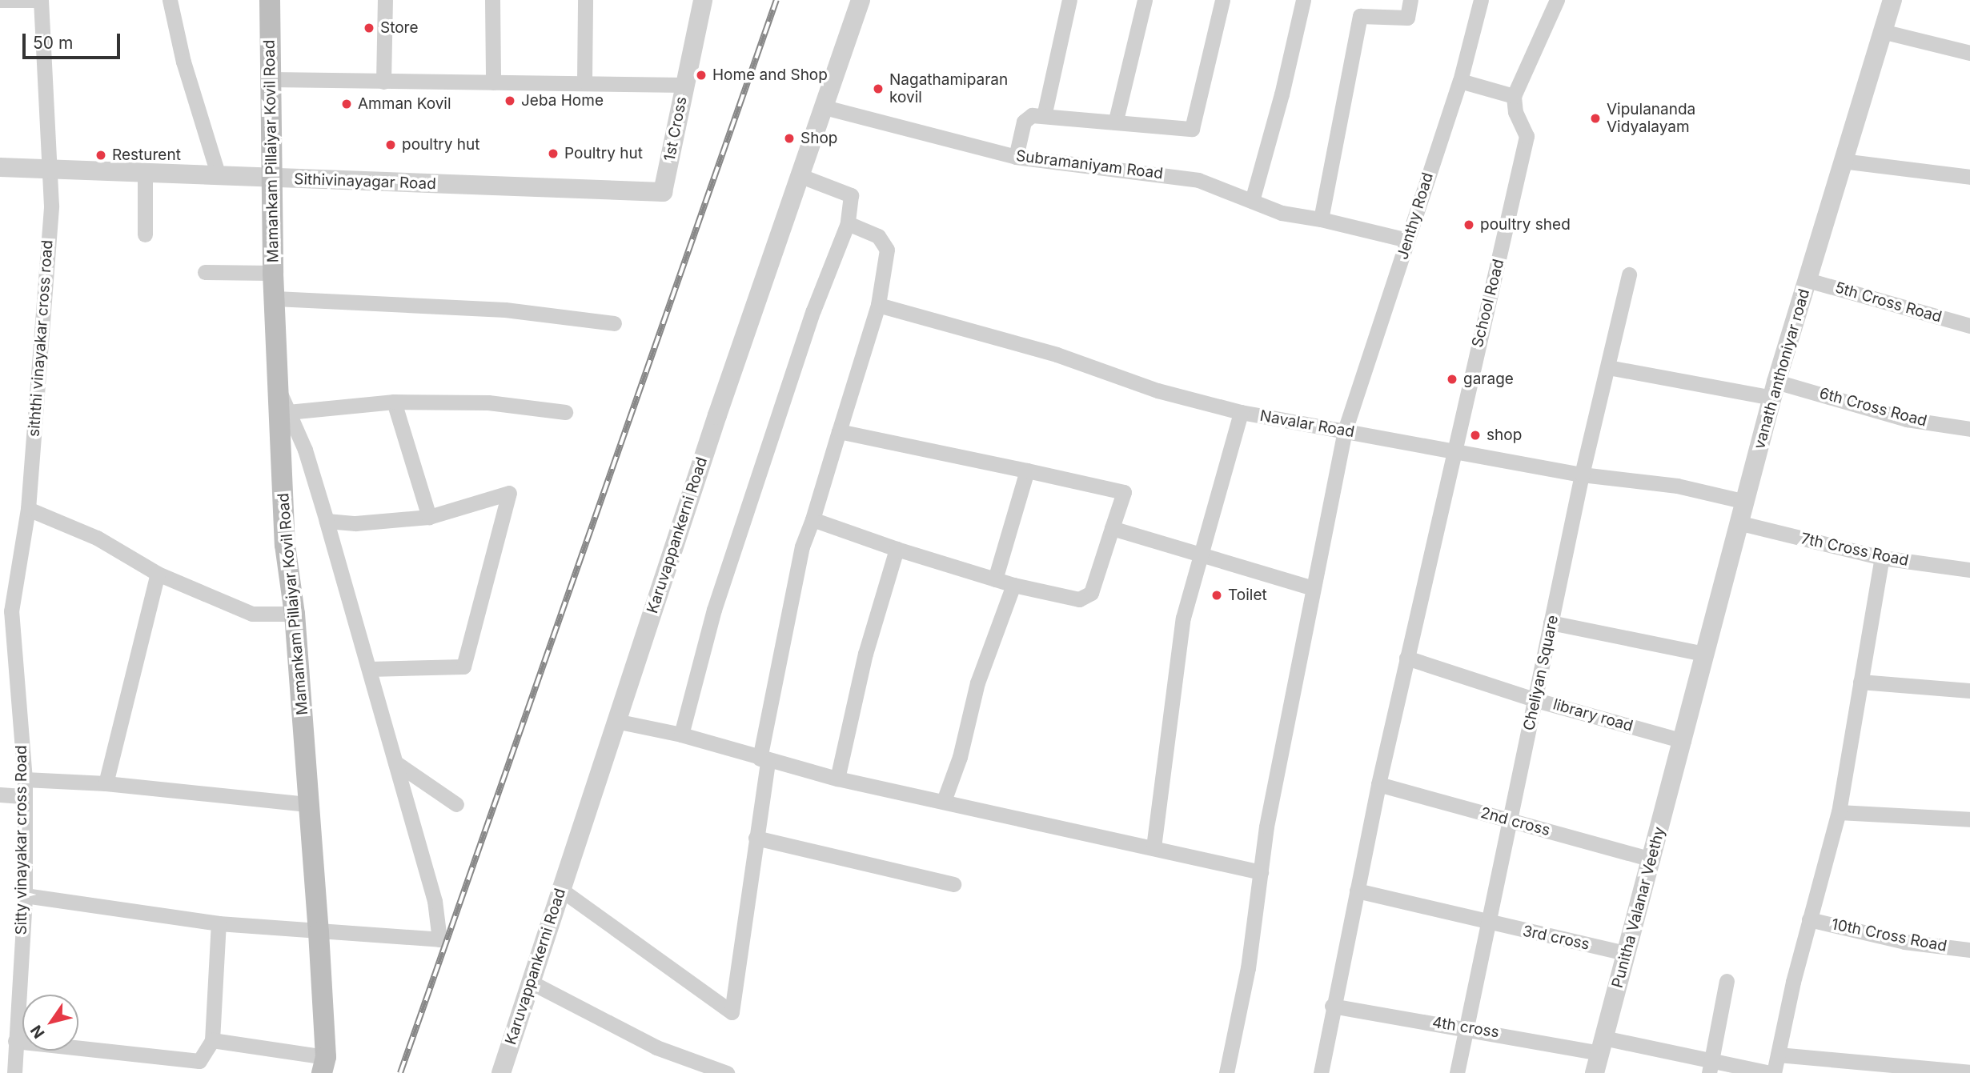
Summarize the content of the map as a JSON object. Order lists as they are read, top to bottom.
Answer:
{
  "streets": {
    "main road": ["Mamankam Pillaiyar Kovil Road"],
    "street": [
      "1st Cross",
      "Subramaniyam Road",
      "Sithivinayagar Road",
      "Jenthy Road",
      "5th Cross Road",
      "School Road",
      "siththi vinayakar cross road",
      "vanath anthoniyar road",
      "6th Cross Road",
      "Navalar Road",
      "Karuvappankerni Road",
      "7th Cross Road",
      "Cheliyan Square",
      "library road",
      "2nd cross",
      "Sitty vinayakar cross Road",
      "Punitha Valanar Veethy",
      "10th Cross Road",
      "3rd cross",
      "4th cross"
    ]
  },
  "crossings": [
    ["1st Cross", "Sithivinayagar Road"],
    ["Mamankam Pillaiyar Kovil Road", "Sithivinayagar Road"],
    ["Subramaniyam Road", "Jenthy Road"],
    ["Subramaniyam Road", "Karuvappankerni Road"],
    ["Sithivinayagar Road", "siththi vinayakar cross road"],
    ["Jenthy Road", "Navalar Road"],
    ["5th Cross Road", "vanath anthoniyar road"],
    ["School Road", "Navalar Road"],
    ["School Road", "library road"],
    ["School Road", "2nd cross"],
    ["School Road", "3rd cross"],
    ["School Road", "4th cross"],
    ["siththi vinayakar cross road", "Sitty vinayakar cross Road"],
    ["vanath anthoniyar road", "6th Cross Road"],
    ["vanath anthoniyar road", "Navalar Road"],
    ["vanath anthoniyar road", "7th Cross Road"],
    ["vanath anthoniyar road", "library road"],
    ["vanath anthoniyar road", "Punitha Valanar Veethy"],
    ["6th Cross Road", "Cheliyan Square"],
    ["Navalar Road", "Cheliyan Square"],
    ["Cheliyan Square", "library road"],
    ["Cheliyan Square", "2nd cross"],
    ["Cheliyan Square", "3rd cross"],
    ["Cheliyan Square", "4th cross"],
    ["library road", "Punitha Valanar Veethy"],
    ["2nd cross", "Punitha Valanar Veethy"],
    ["Punitha Valanar Veethy", "3rd cross"],
    ["Punitha Valanar Veethy", "4th cross"]
  ],
  "places": [
    "Store",
    "Home and Shop",
    "Nagathamiparan kovil",
    "Jeba Home",
    "Amman Kovil",
    "Vipulananda Vidyalayam",
    "Shop",
    "poultry hut",
    "Poultry hut",
    "Resturent",
    "poultry shed",
    "garage",
    "shop",
    "Toilet"
  ],
  "scale_bar": "50 m",
  "north": "bottom left"
}
